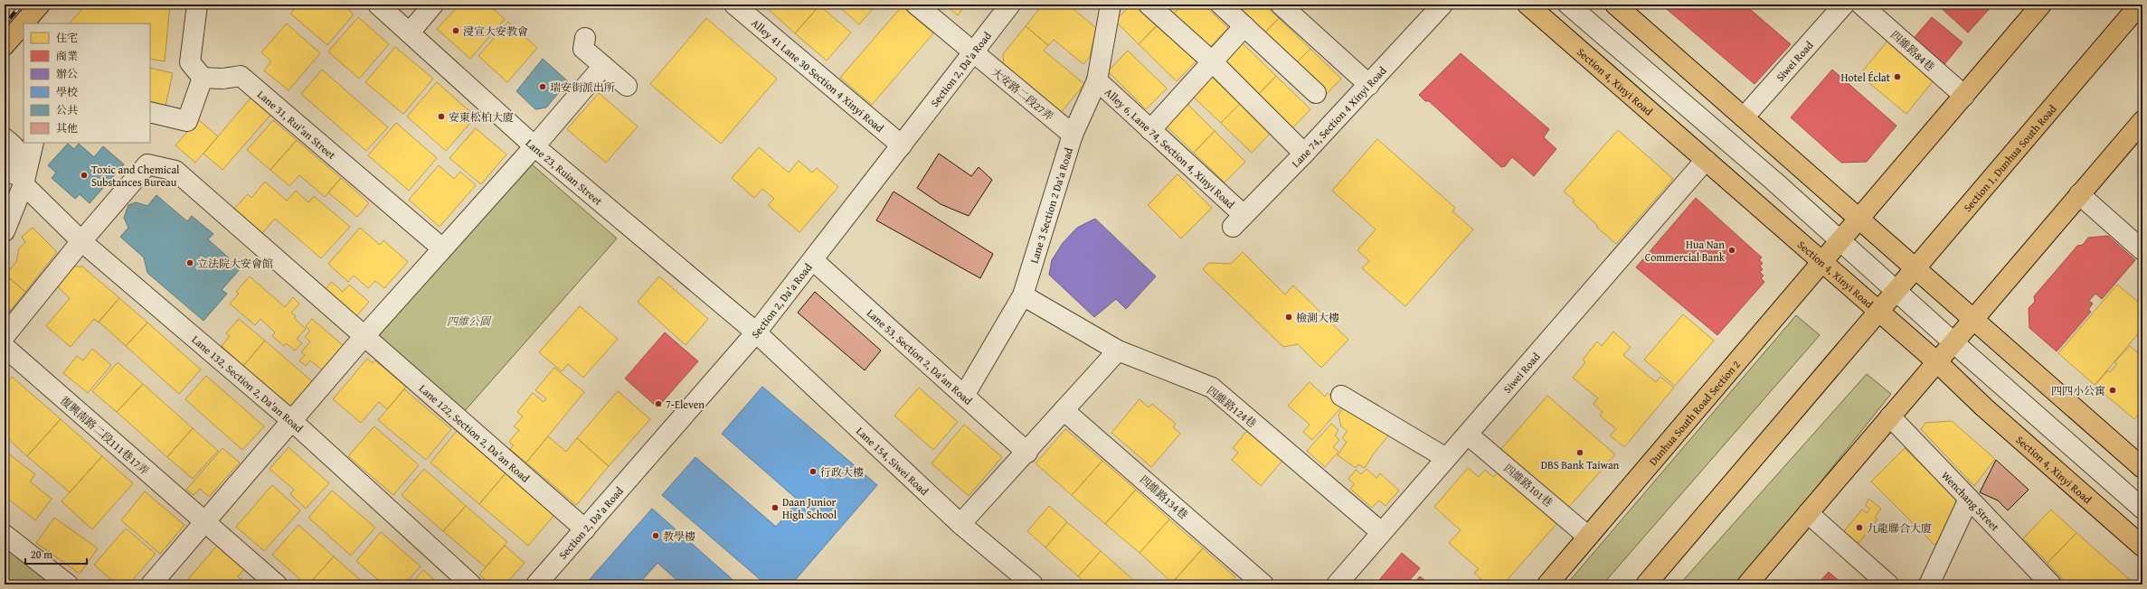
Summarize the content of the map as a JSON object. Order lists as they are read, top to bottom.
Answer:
{
  "streets": {
    "main road": ["Section 4, Xinyi Road", "Section 1, Dunhua South Road", "Dunhua South Road Section 2"],
    "street": [
      "四維路84巷",
      "Siwei Road",
      "Section 2, Da'a Road",
      "Alley 41 Lane 30 Section 4 Xinyi Road",
      "大安路二段27弄",
      "Lane 74, Section 4 Xinyi Road",
      "Lane 31, Rui'an Street",
      "Alley 6, Lane 74, Section 4, Xinyi Road",
      "Lane 23, Ruian Street",
      "Lane 3 Section 2 Da'a Road",
      "Lane 53, Section 2, Da'an Road",
      "Lane 132, Section 2, Da'an Road",
      "四維路124巷",
      "Lane 122, Section 2, Da'an Road",
      "復興南路二段111巷17弄",
      "Lane 154, Siwei Road",
      "四維路101巷",
      "四維路134巷",
      "Wenchang Street"
    ]
  },
  "crossings": [
    ["Siwei Road", "Section 4, Xinyi Road"],
    ["Siwei Road", "四維路124巷"],
    ["Siwei Road", "四維路101巷"],
    ["Section 2, Da'a Road", "Alley 41 Lane 30 Section 4 Xinyi Road"],
    ["Section 2, Da'a Road", "大安路二段27弄"],
    ["Section 2, Da'a Road", "Lane 23, Ruian Street"],
    ["Section 2, Da'a Road", "Lane 53, Section 2, Da'an Road"],
    ["Section 2, Da'a Road", "Lane 122, Section 2, Da'an Road"],
    ["Section 2, Da'a Road", "Lane 154, Siwei Road"],
    ["Section 4, Xinyi Road", "Section 1, Dunhua South Road"],
    ["Section 4, Xinyi Road", "Dunhua South Road Section 2"],
    ["大安路二段27弄", "Lane 3 Section 2 Da'a Road"],
    ["Lane 74, Section 4 Xinyi Road", "Alley 6, Lane 74, Section 4, Xinyi Road"],
    ["Alley 6, Lane 74, Section 4, Xinyi Road", "Lane 3 Section 2 Da'a Road"],
    ["Lane 23, Ruian Street", "Lane 154, Siwei Road"],
    ["Lane 3 Section 2 Da'a Road", "Lane 53, Section 2, Da'an Road"],
    ["Lane 3 Section 2 Da'a Road", "四維路124巷"],
    ["Lane 132, Section 2, Da'an Road", "Lane 122, Section 2, Da'an Road"],
    ["Dunhua South Road Section 2", "四維路101巷"]
  ],
  "parks": ["四維公園"],
  "places": [
    "浸宣大安教會",
    "Hotel Éclat",
    "瑞安街派出所",
    "安東松柏大廈",
    "Toxic and Chemical Substances Bureau",
    "Hua Nan Commercial Bank",
    "立法院大安會館",
    "檢測大樓",
    "四四小公寓",
    "7-Eleven",
    "DBS Bank Taiwan",
    "行政大樓",
    "Daan Junior High School",
    "九龍聯合大廈",
    "教學樓"
  ],
  "legend": [
    "住宅",
    "商業",
    "辦公",
    "學校",
    "公共",
    "其他"
  ],
  "scale_bar": "20 m"
}
